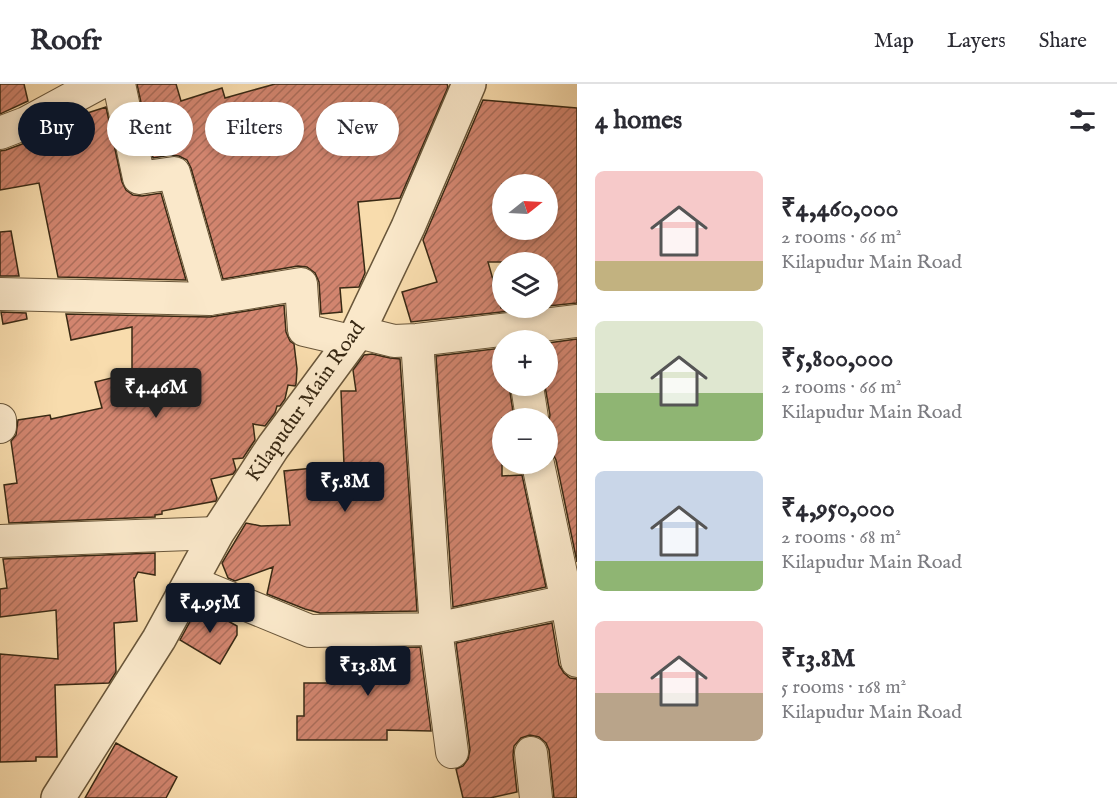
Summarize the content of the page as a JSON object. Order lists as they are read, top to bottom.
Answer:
{
  "streets": {
    "street": ["Kilapudur Main Road"]
  },
  "north": "right",
  "page": {
    "header": "Roofr",
    "nav": ["Map", "Layers", "Share"],
    "heading": "4 homes",
    "chip": [
      "Buy",
      "Rent",
      "Filters",
      "New"
    ],
    "list": [
      {
        "name": "₹4,460,000",
        "note": "2 rooms · 66 m² · Kilapudur Main Road"
      },
      {
        "name": "₹5,800,000",
        "note": "2 rooms · 66 m² · Kilapudur Main Road"
      },
      {
        "name": "₹4,950,000",
        "note": "2 rooms · 68 m² · Kilapudur Main Road"
      },
      {
        "name": "₹13.8M",
        "note": "5 rooms · 168 m² · Kilapudur Main Road"
      }
    ],
    "map_buttons": ["+", "−"],
    "price": [
      "₹4.46M",
      "₹5.8M",
      "₹4.95M",
      "₹13.8M"
    ]
  }
}
